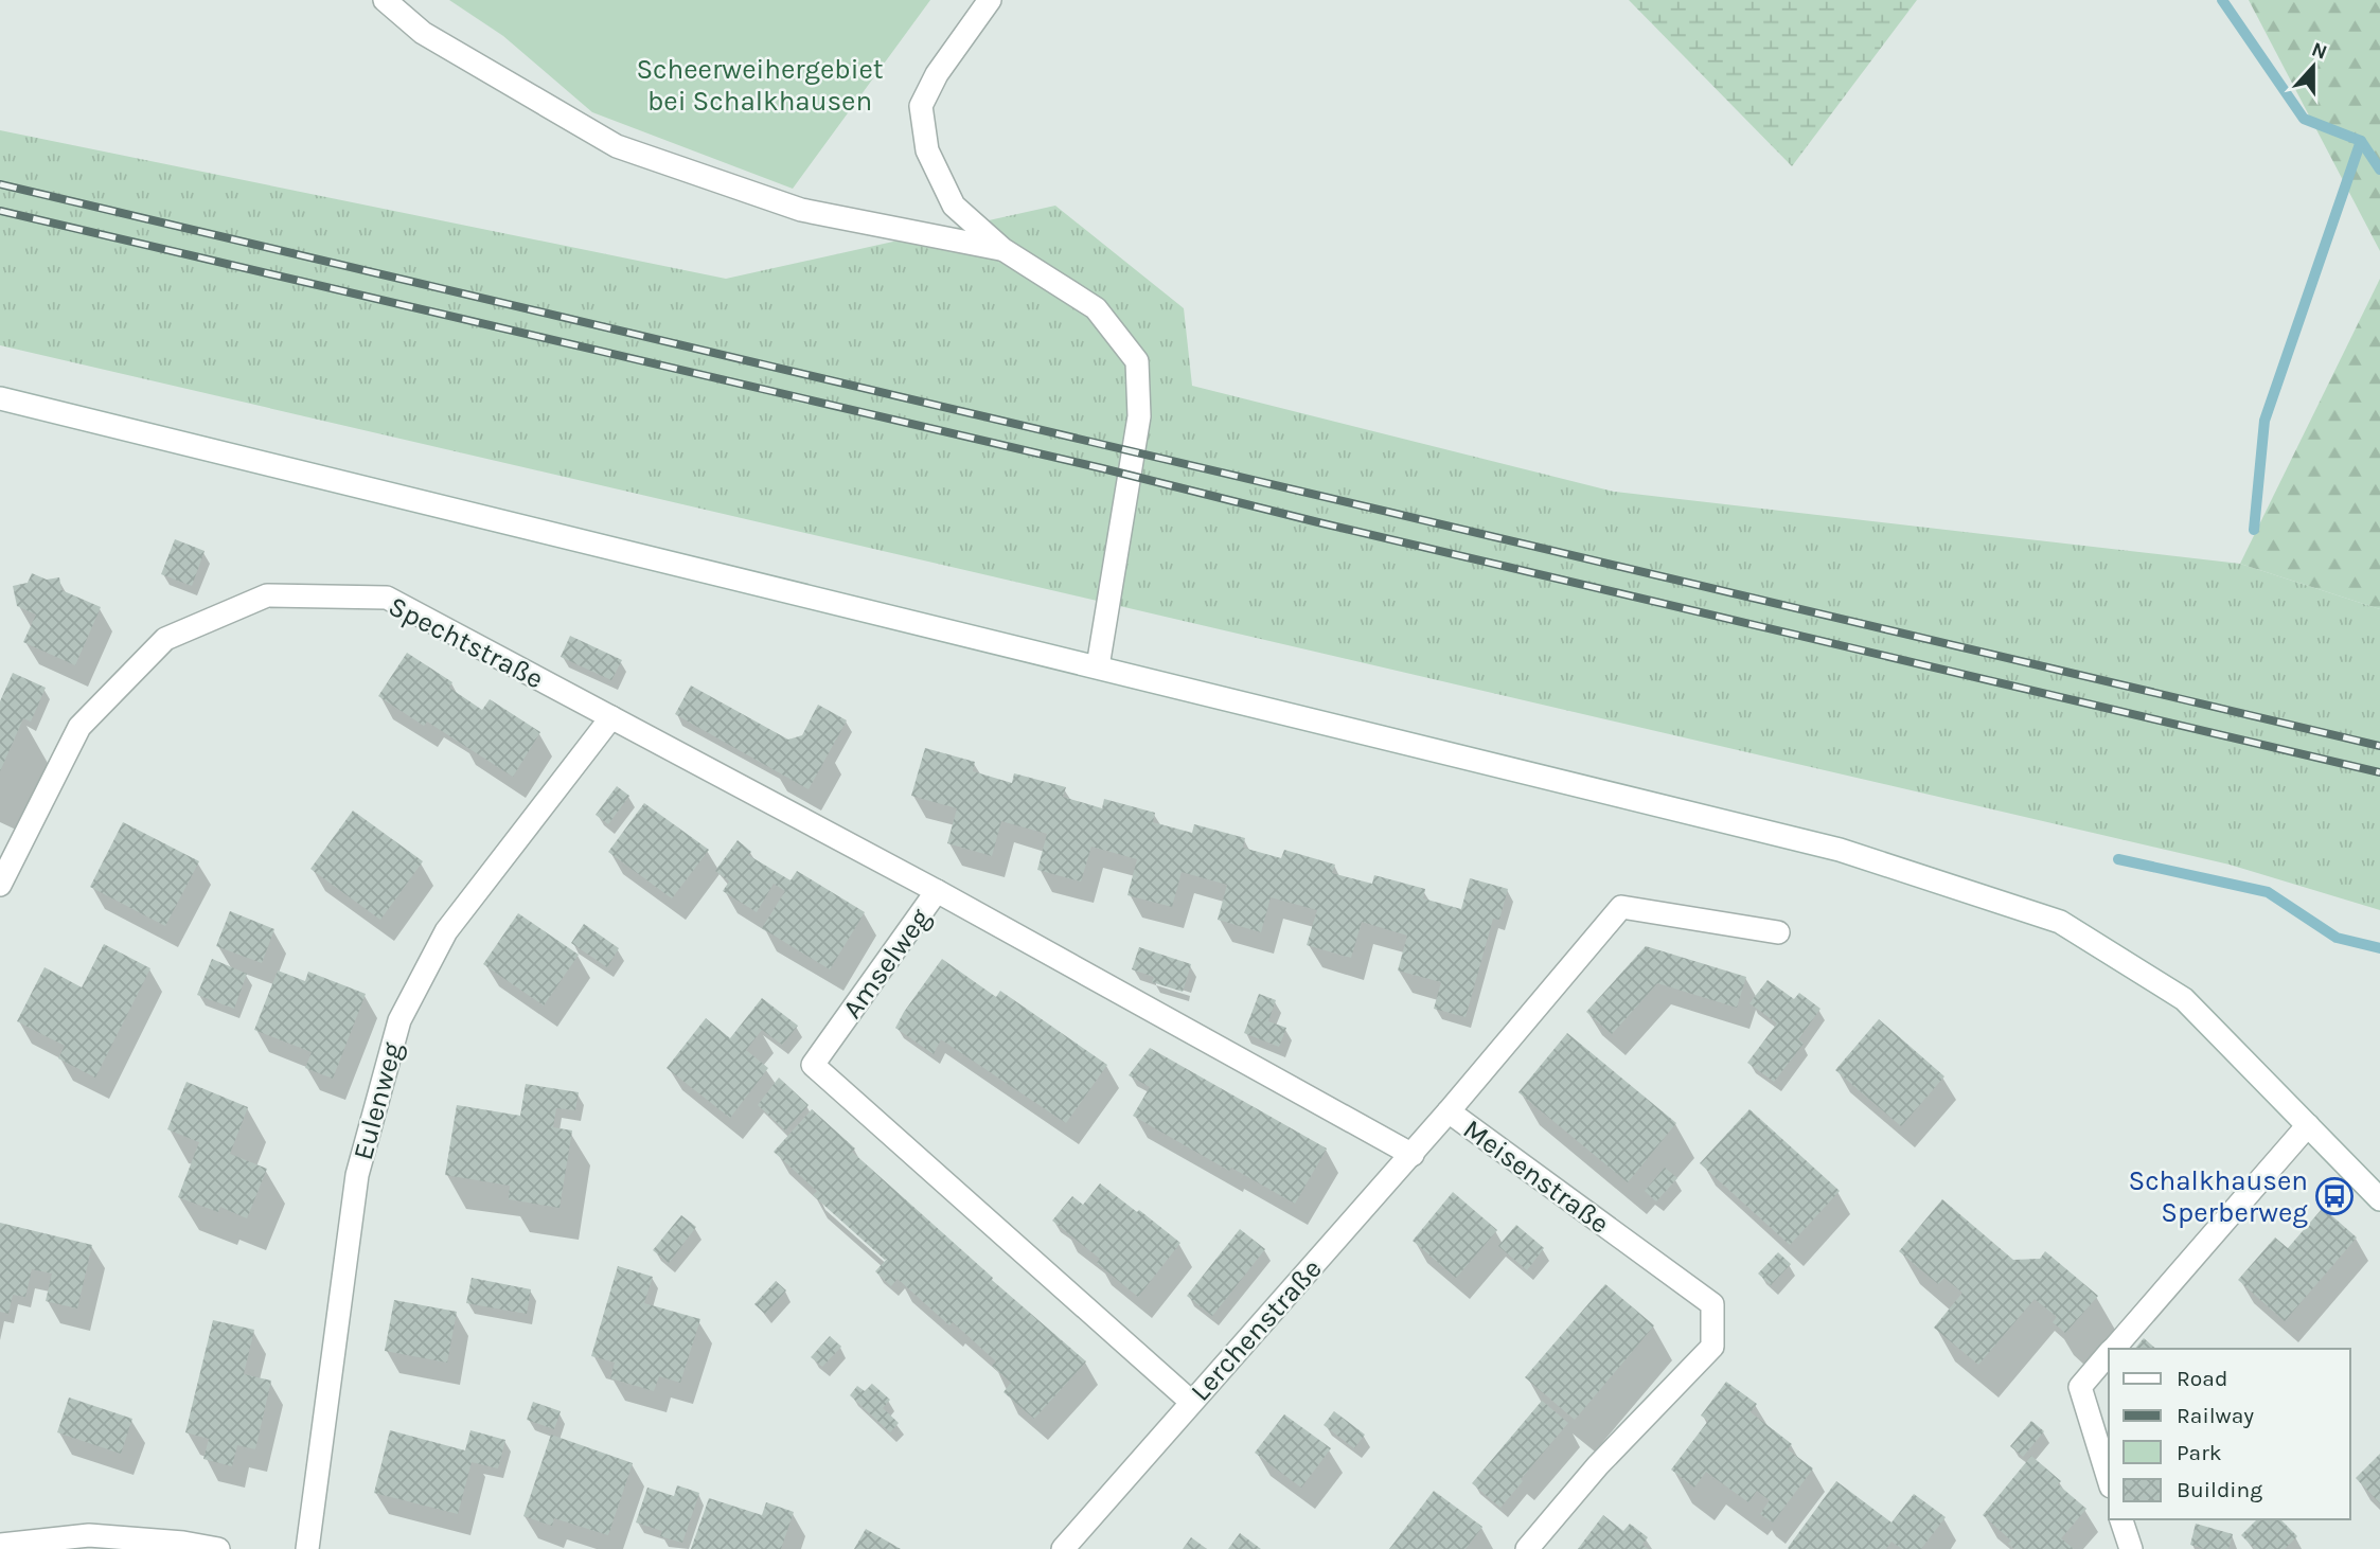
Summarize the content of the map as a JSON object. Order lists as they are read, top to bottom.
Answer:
{
  "streets": {
    "street": [
      "Spechtstraße",
      "Amselweg",
      "Eulenweg",
      "Meisenstraße",
      "Lerchenstraße"
    ]
  },
  "crossings": [
    ["Spechtstraße", "Amselweg"],
    ["Spechtstraße", "Eulenweg"],
    ["Amselweg", "Lerchenstraße"],
    ["Meisenstraße", "Lerchenstraße"]
  ],
  "parks": ["Scheerweihergebiet bei Schalkhausen"],
  "places": {
    "bus stop": ["Schalkhausen Sperberweg"]
  },
  "legend": [
    "Road",
    "Railway",
    "Park",
    "Building"
  ],
  "north": "top"
}
